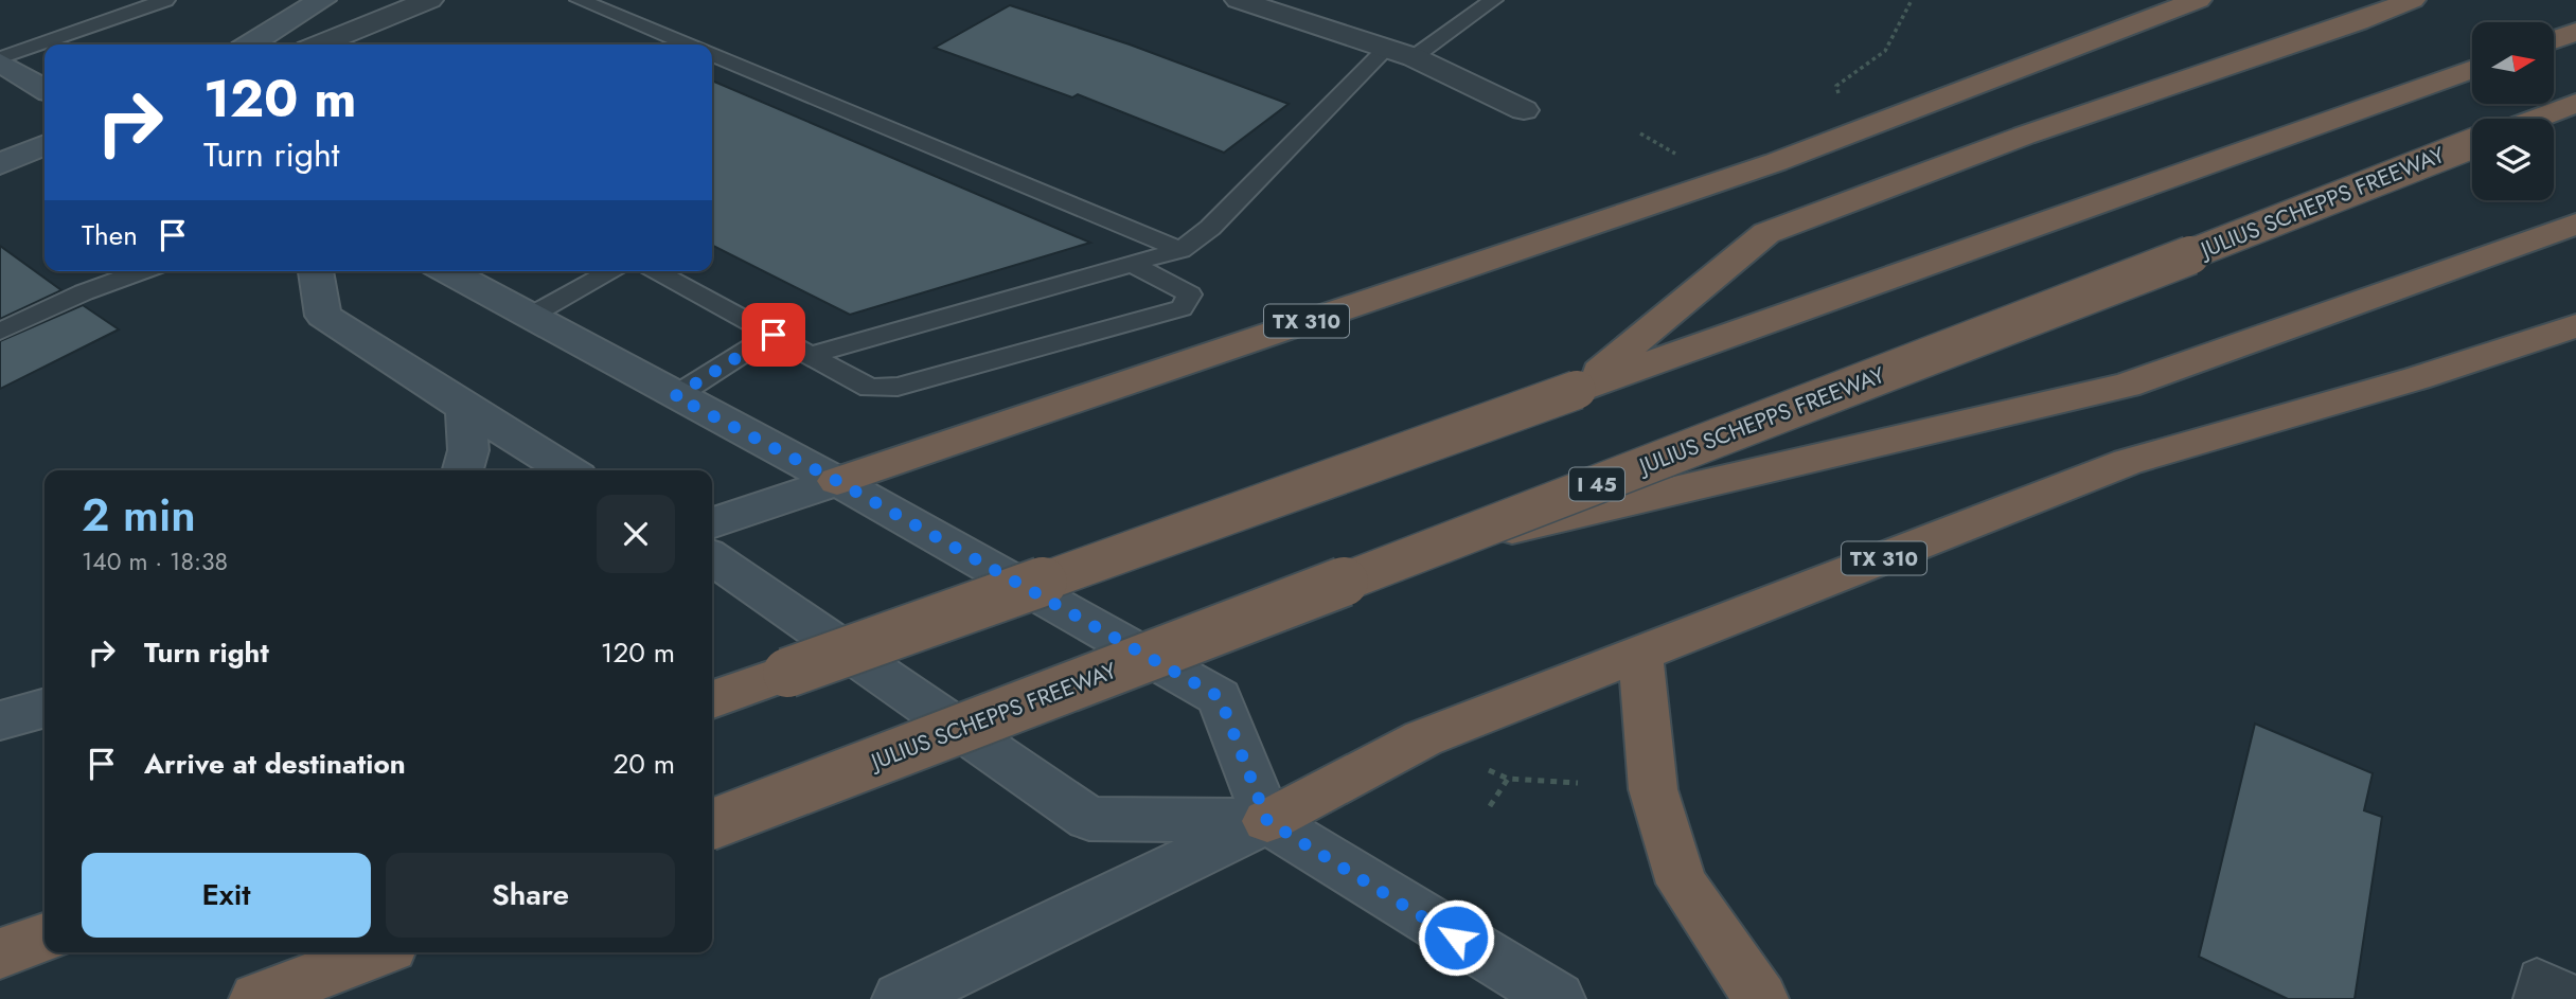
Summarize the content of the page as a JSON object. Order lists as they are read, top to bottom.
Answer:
{
  "streets": {
    "highway": ["JULIUS SCHEPPS FREEWAY", "TX 310", "I 45"]
  },
  "north": "right",
  "page": {
    "turn": ["120 m", "Turn right"],
    "then": "Then",
    "heading": ["2 min", "140 m · 18:38"],
    "list": [
      {
        "name": "Turn right",
        "value": "120 m"
      },
      {
        "name": "Arrive at destination",
        "value": "20 m"
      }
    ],
    "buttons": ["Exit", "Share"]
  }
}
